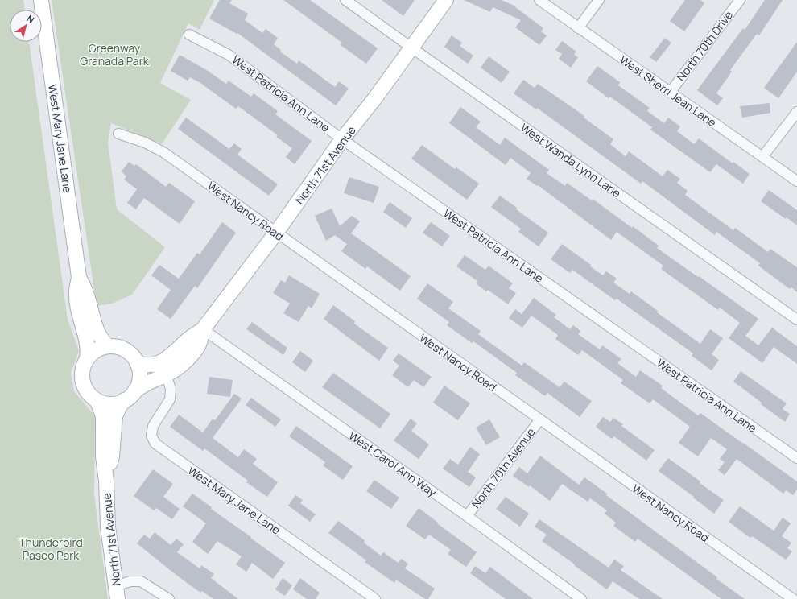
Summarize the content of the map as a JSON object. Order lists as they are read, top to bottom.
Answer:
{
  "streets": {
    "street": [
      "North 70th Drive",
      "West Sherri Jean Lane",
      "West Patricia Ann Lane",
      "West Mary Jane Lane",
      "West Wanda Lynn Lane",
      "North 71st Avenue",
      "West Nancy Road",
      "West Carol Ann Way",
      "North 70th Avenue"
    ]
  },
  "crossings": [
    ["North 70th Drive", "West Sherri Jean Lane"],
    ["West Patricia Ann Lane", "North 71st Avenue"],
    ["West Mary Jane Lane", "North 71st Avenue"],
    ["West Wanda Lynn Lane", "North 71st Avenue"],
    ["North 71st Avenue", "West Nancy Road"],
    ["North 71st Avenue", "West Carol Ann Way"],
    ["West Nancy Road", "North 70th Avenue"],
    ["West Carol Ann Way", "North 70th Avenue"]
  ],
  "parks": ["Greenway Granada Park", "Thunderbird Paseo Park"],
  "north": "top right"
}
